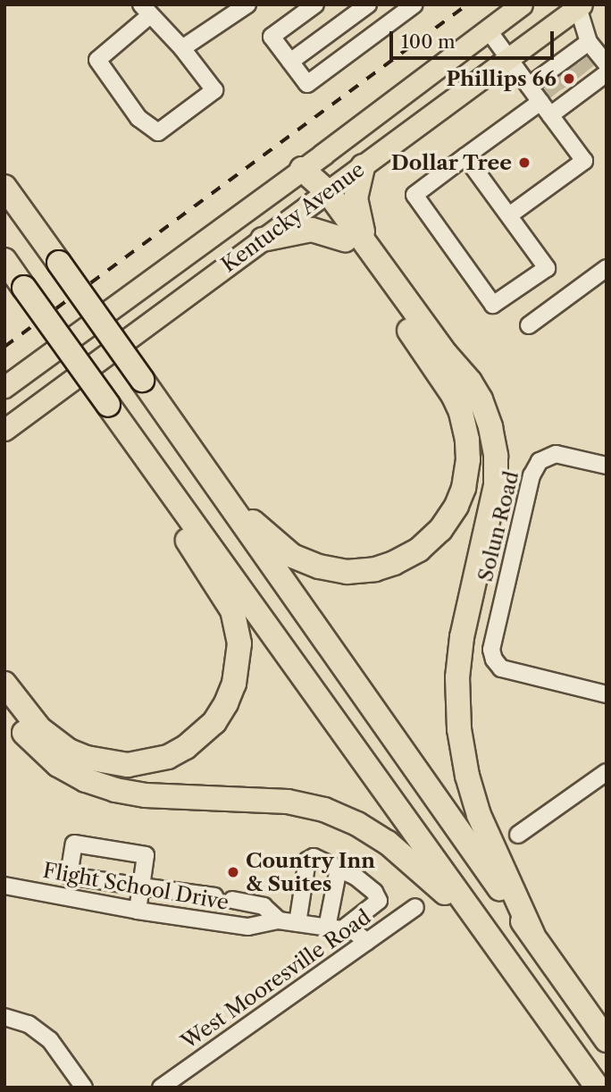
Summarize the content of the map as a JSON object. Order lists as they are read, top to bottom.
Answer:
{
  "streets": {
    "main road": ["Kentucky Avenue"],
    "street": ["Solun Road", "Flight School Drive", "West Mooresville Road"]
  },
  "crossings": [
    ["Flight School Drive", "West Mooresville Road"]
  ],
  "places": ["Phillips 66", "Dollar Tree", "Country Inn & Suites"],
  "scale_bar": "100 m"
}
